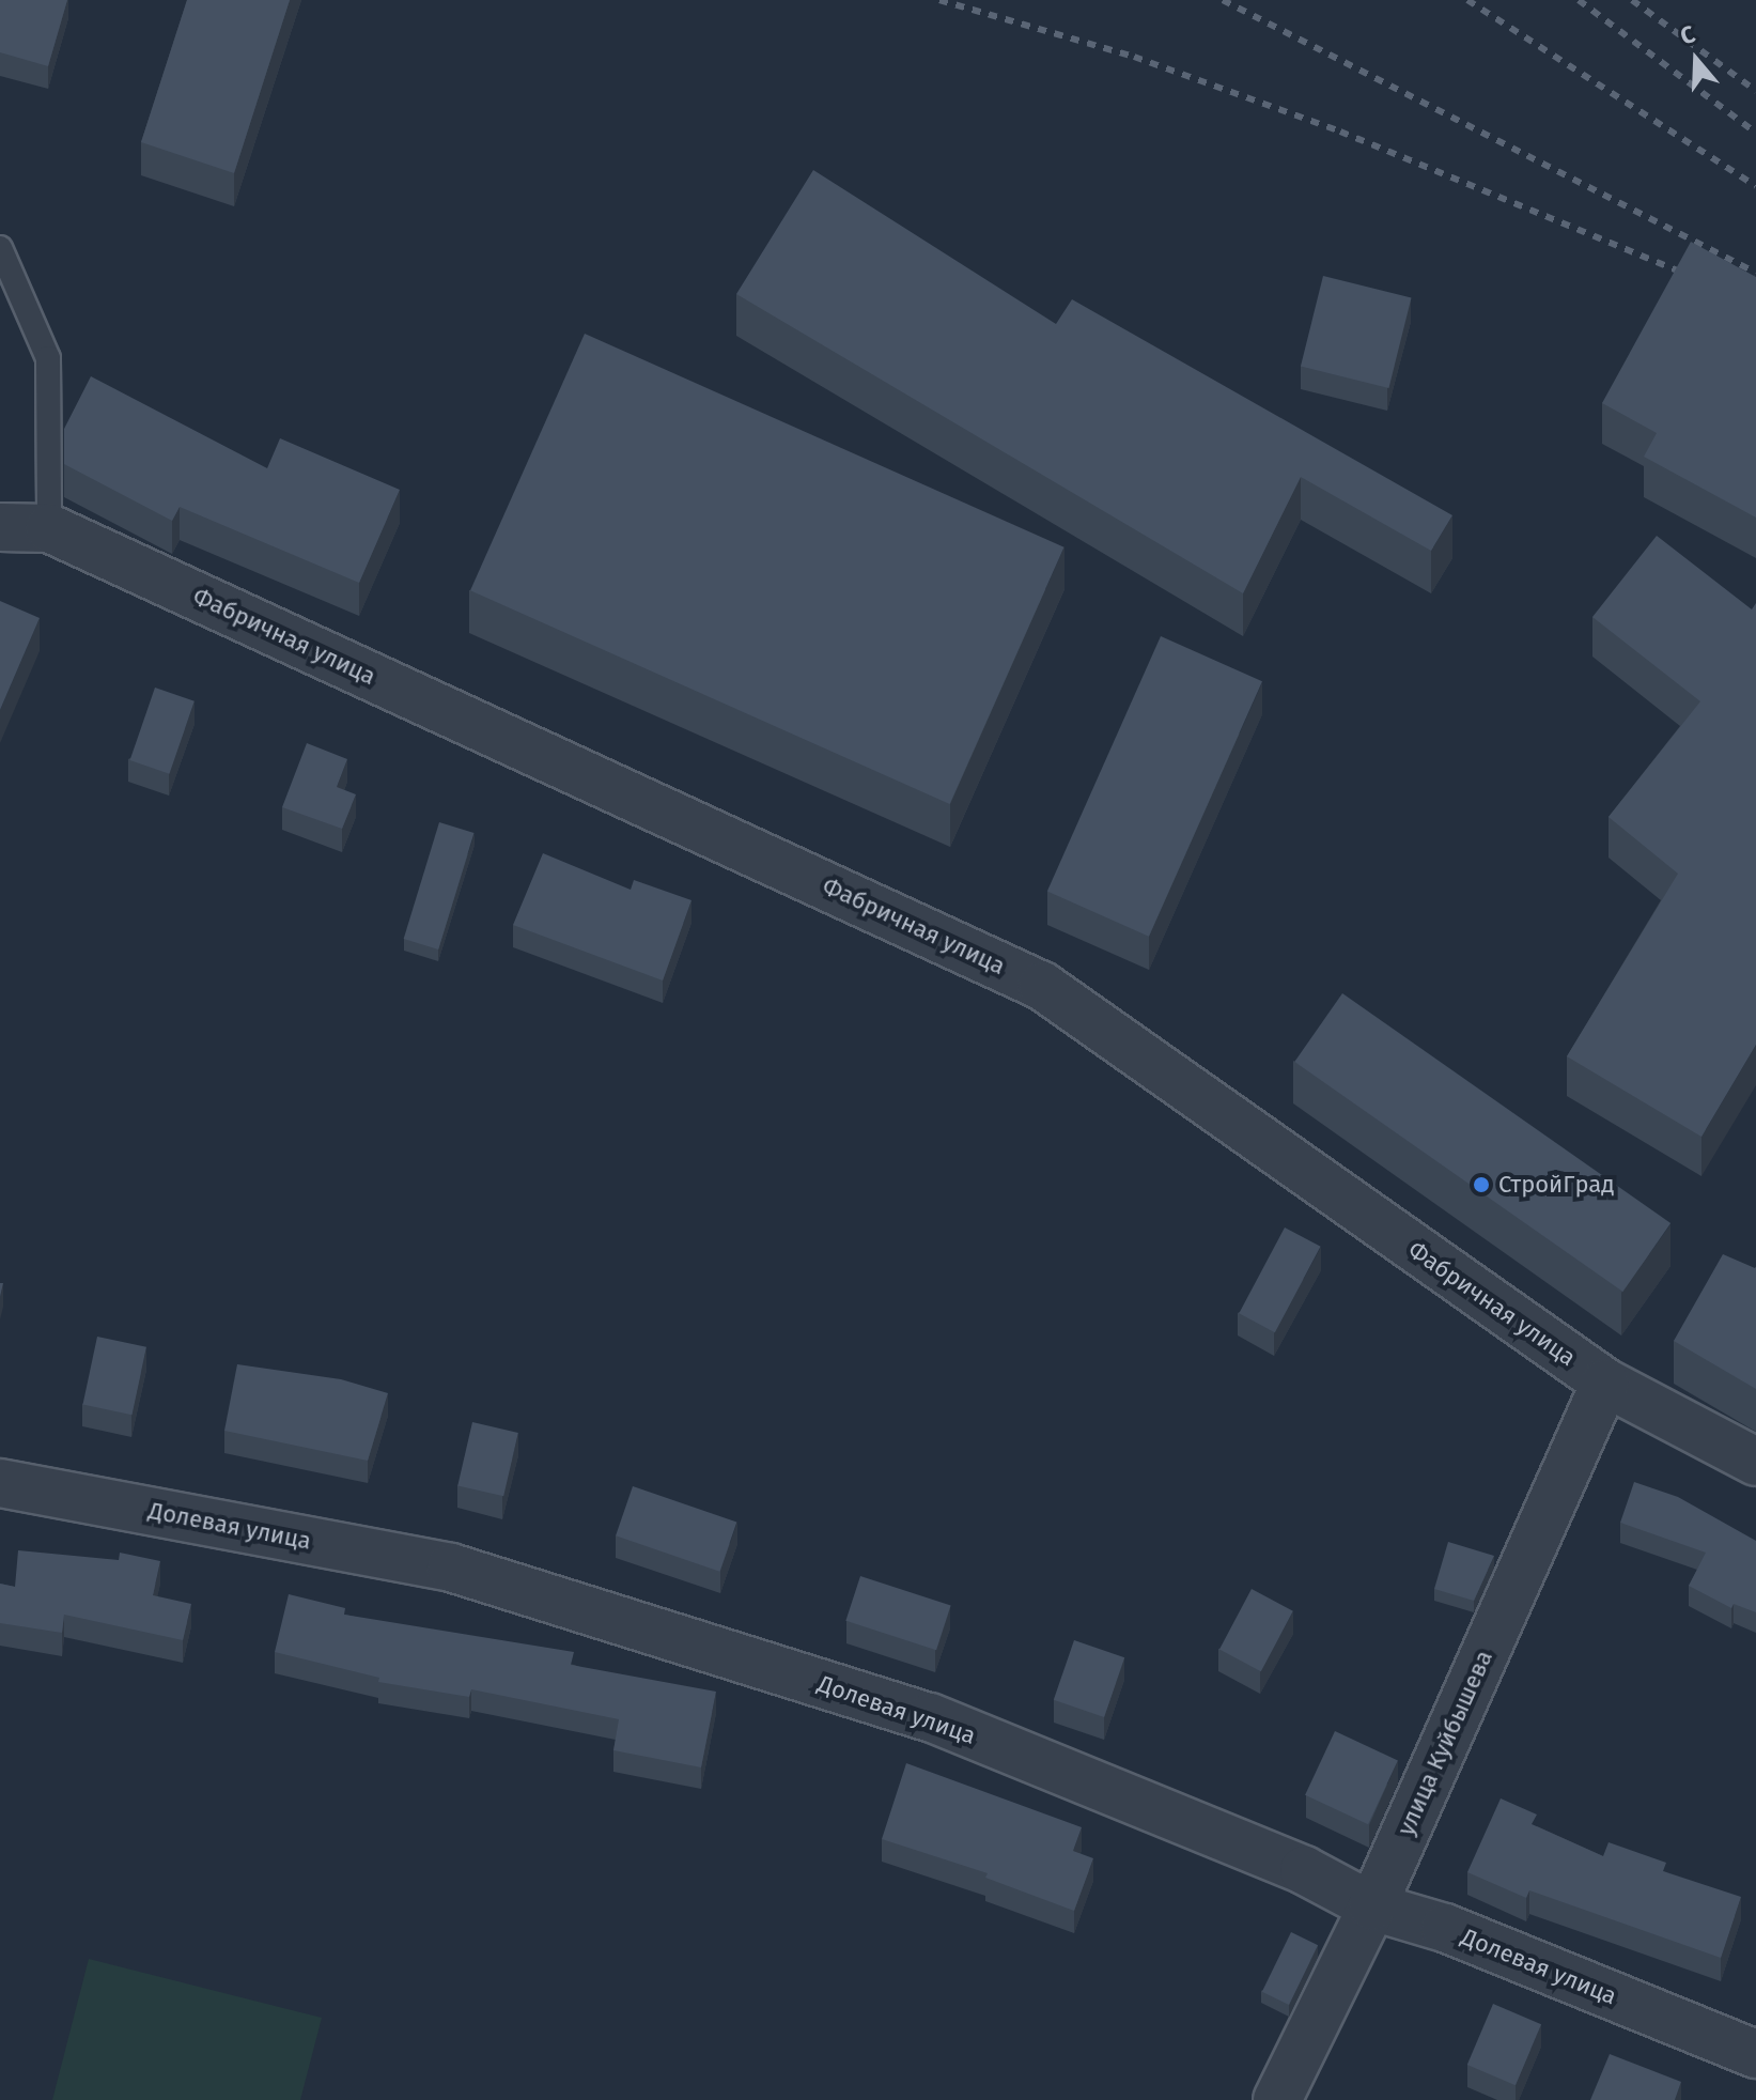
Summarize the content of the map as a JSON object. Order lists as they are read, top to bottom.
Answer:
{
  "streets": {
    "street": ["Фабричная улица", "Долевая улица", "улица Куйбышева"]
  },
  "crossings": [
    ["Фабричная улица", "улица Куйбышева"],
    ["Долевая улица", "улица Куйбышева"]
  ],
  "places": ["СтройГрад"],
  "north": "top"
}
